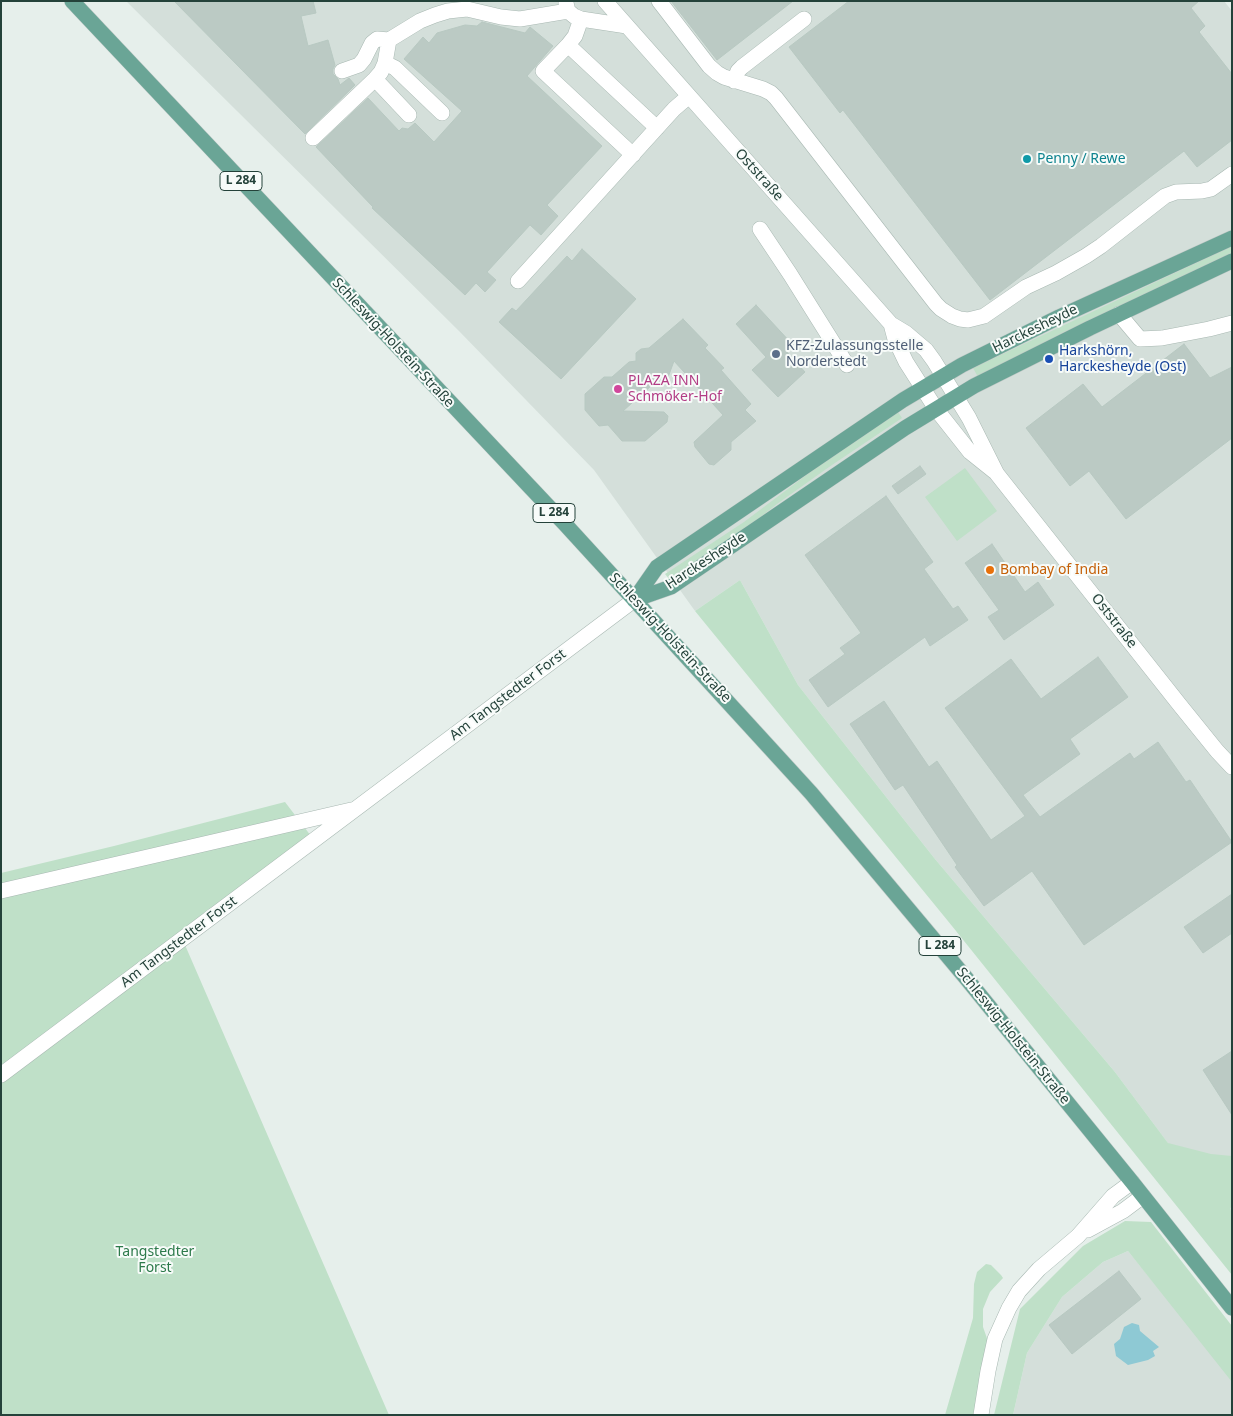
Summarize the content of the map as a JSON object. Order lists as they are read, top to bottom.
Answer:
{
  "streets": {
    "main road": ["L 284", "Harckesheyde", "Schleswig-Holstein-Straße"],
    "street": ["Oststraße", "Am Tangstedter Forst"]
  },
  "crossings": [
    ["Oststraße", "Harckesheyde"],
    ["Harckesheyde", "Schleswig-Holstein-Straße"],
    ["Harckesheyde", "Am Tangstedter Forst"],
    ["Schleswig-Holstein-Straße", "Am Tangstedter Forst"]
  ],
  "parks": ["Tangstedter Forst"],
  "places": [
    "Penny / Rewe",
    "KFZ-Zulassungsstelle Norderstedt",
    "Harkshörn, Harckesheyde (Ost)",
    "PLAZA INN Schmöker-Hof",
    "Bombay of India"
  ]
}
